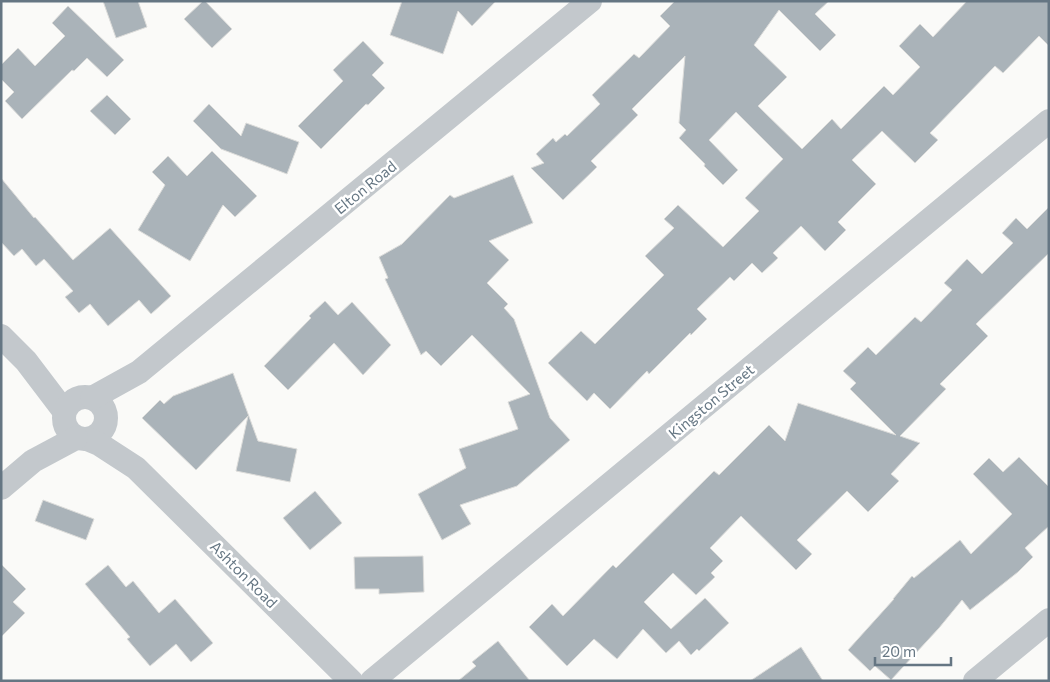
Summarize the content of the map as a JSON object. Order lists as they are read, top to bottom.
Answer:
{
  "streets": {
    "street": ["Elton Road", "Kingston Street", "Ashton Road"]
  },
  "crossings": [
    ["Elton Road", "Ashton Road"]
  ],
  "scale_bar": "20 m"
}
